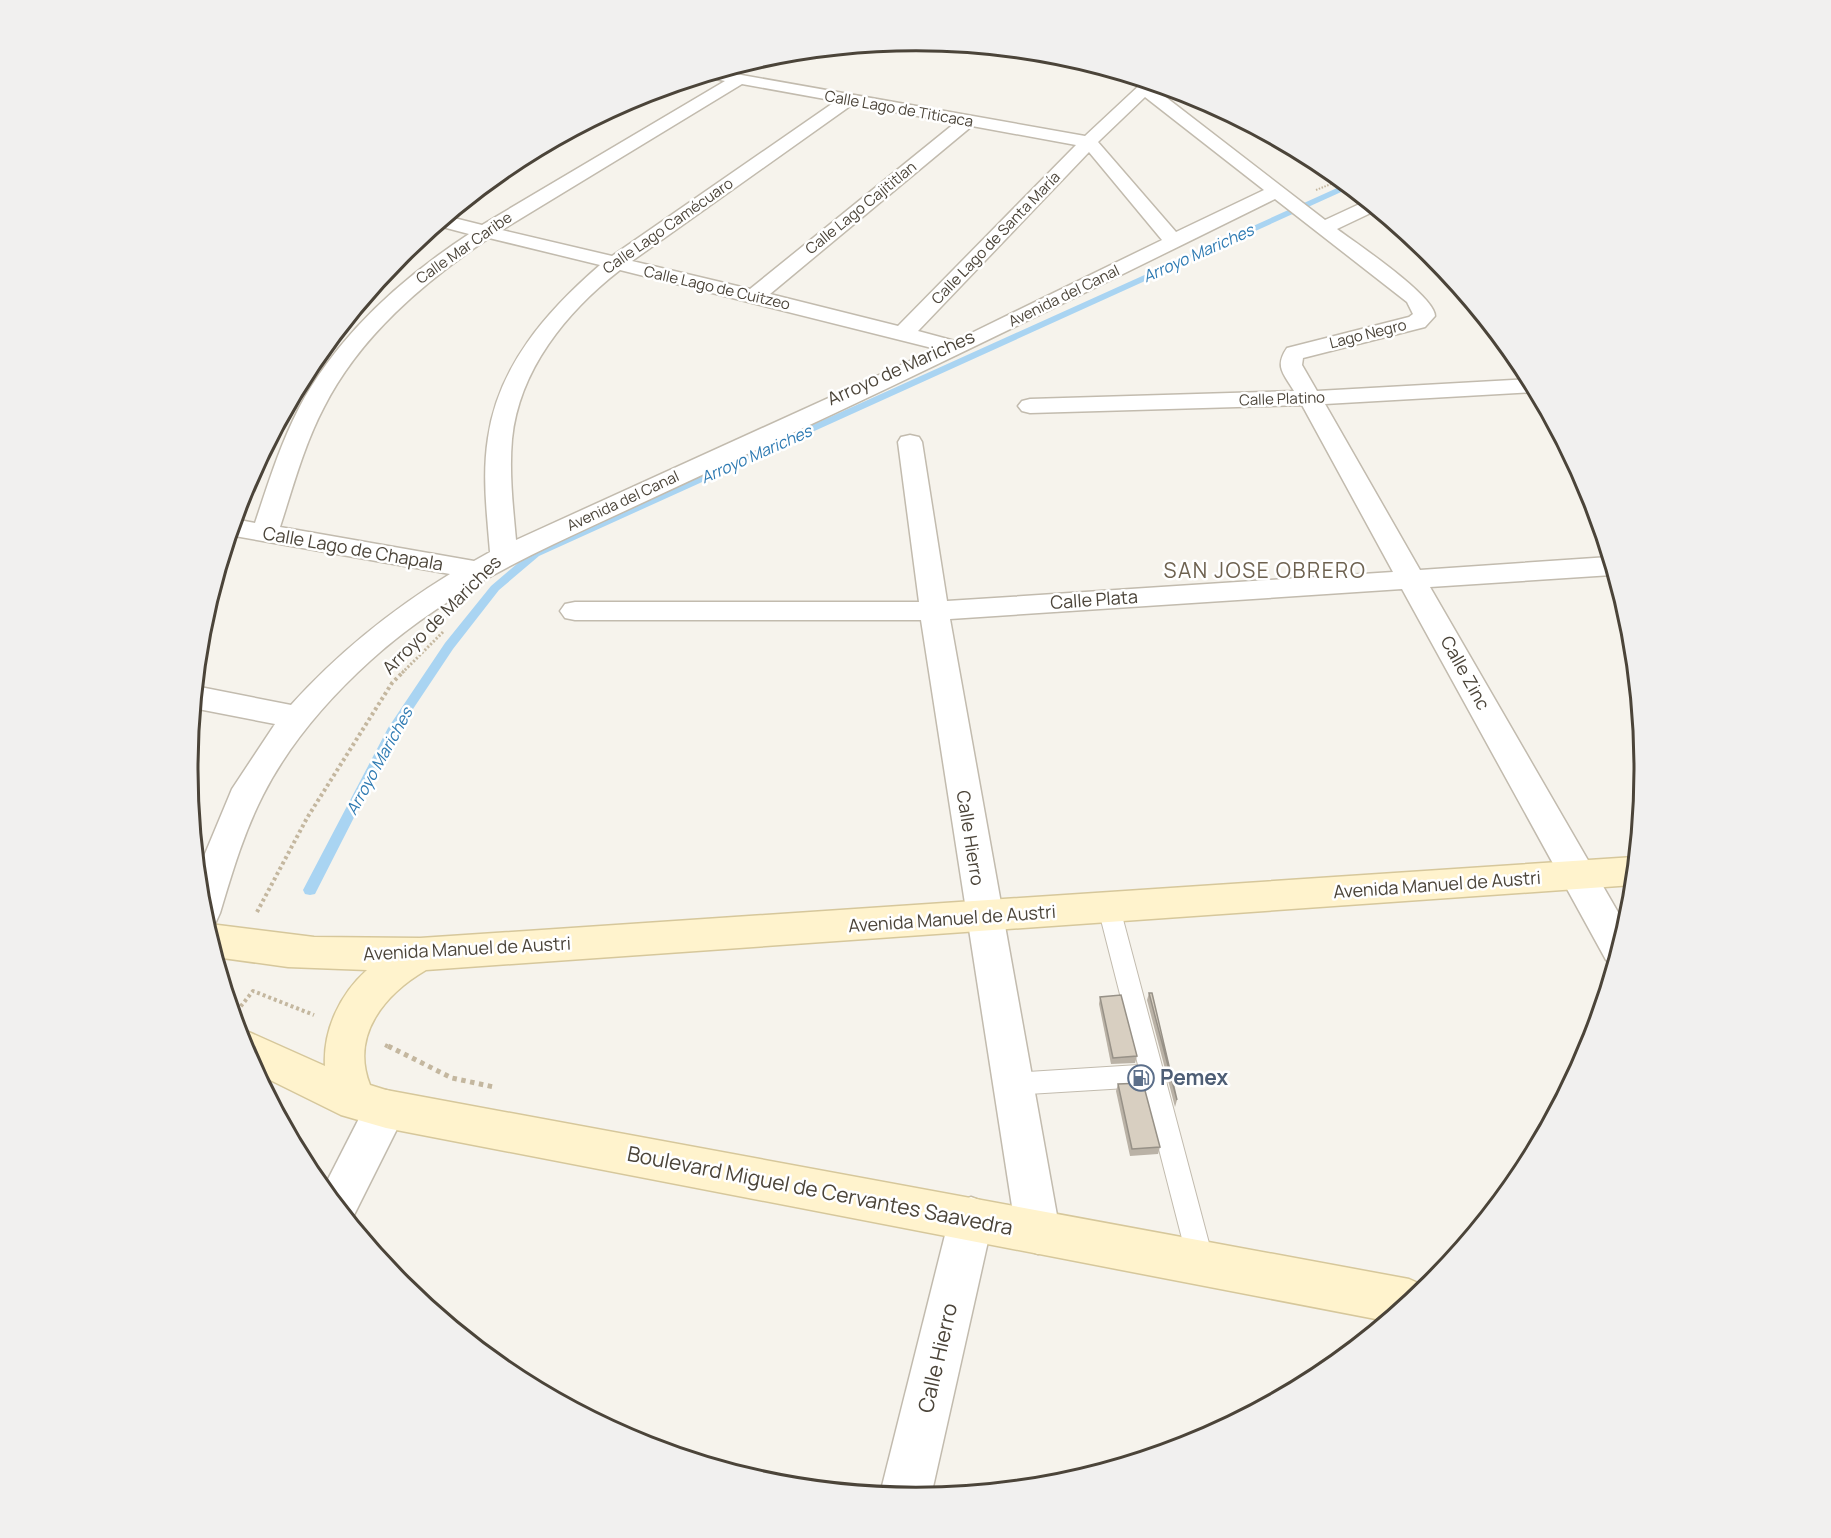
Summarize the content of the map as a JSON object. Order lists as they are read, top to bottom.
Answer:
{
  "streets": {
    "main road": ["Avenida Manuel de Austri", "Boulevard Miguel de Cervantes Saavedra"],
    "street": [
      "Calle Lago de Titicaca",
      "Calle Lago Cajititlan",
      "Calle Lago Camécuaro",
      "Calle Lago de Santa María",
      "Calle Mar Caribe",
      "Calle Lago de Cuitzeo",
      "Avenida del Canal",
      "Lago Negro",
      "Calle Platino",
      "Calle Lago de Chapala",
      "Calle Plata",
      "Calle Zinc",
      "Calle Hierro"
    ],
    "path": ["Arroyo de Mariches"]
  },
  "crossings": [
    ["Calle Lago de Titicaca", "Calle Lago Cajititlan"],
    ["Calle Lago de Titicaca", "Calle Lago Camécuaro"],
    ["Calle Lago de Titicaca", "Calle Lago de Santa María"],
    ["Calle Lago de Titicaca", "Calle Mar Caribe"],
    ["Calle Lago Cajititlan", "Calle Lago de Cuitzeo"],
    ["Calle Lago Camécuaro", "Calle Lago de Cuitzeo"],
    ["Calle Lago Camécuaro", "Avenida del Canal"],
    ["Calle Lago de Santa María", "Calle Lago de Cuitzeo"],
    ["Calle Mar Caribe", "Calle Lago de Cuitzeo"],
    ["Calle Mar Caribe", "Calle Lago de Chapala"],
    ["Calle Lago de Cuitzeo", "Avenida del Canal"],
    ["Avenida del Canal", "Lago Negro"],
    ["Avenida del Canal", "Calle Lago de Chapala"],
    ["Lago Negro", "Calle Platino"],
    ["Lago Negro", "Calle Zinc"],
    ["Arroyo de Mariches", "Avenida Manuel de Austri"],
    ["Calle Platino", "Calle Zinc"],
    ["Calle Plata", "Calle Zinc"],
    ["Calle Plata", "Calle Hierro"],
    ["Calle Zinc", "Avenida Manuel de Austri"],
    ["Calle Hierro", "Avenida Manuel de Austri"],
    ["Calle Hierro", "Boulevard Miguel de Cervantes Saavedra"]
  ],
  "districts": ["SAN JOSE OBRERO"],
  "water": ["Arroyo Mariches"],
  "places": {
    "fuel station": ["Pemex"]
  }
}
